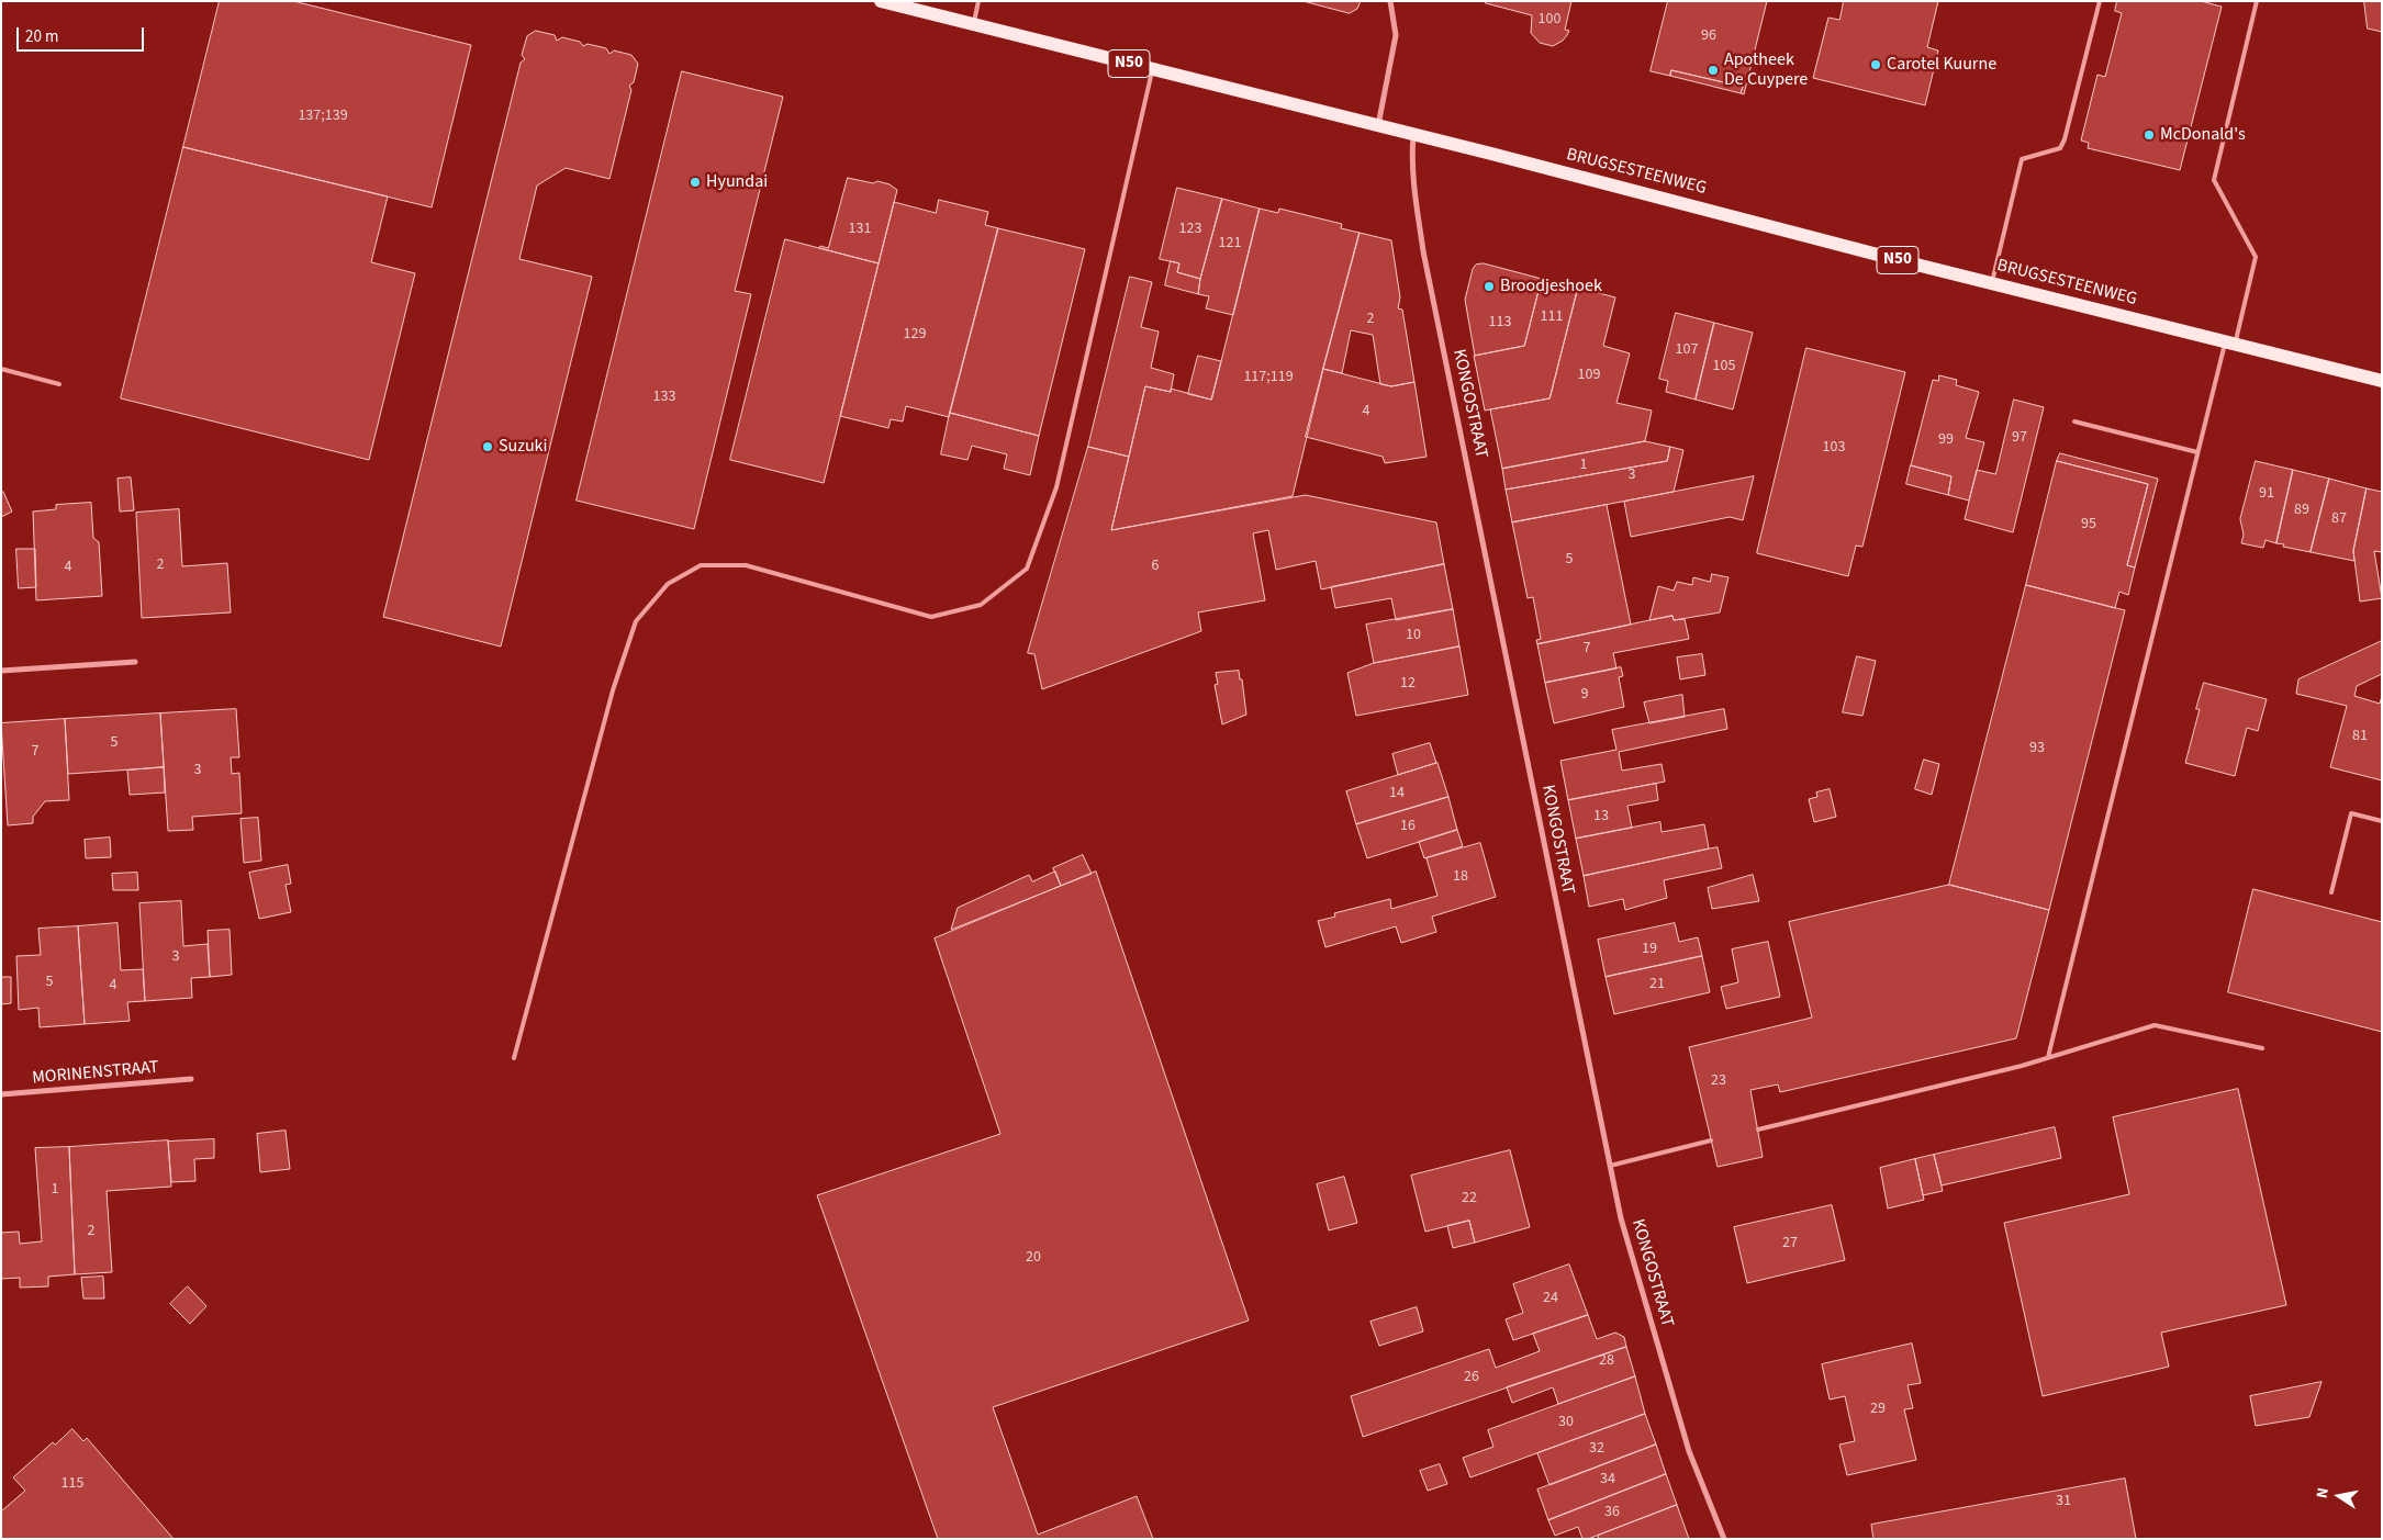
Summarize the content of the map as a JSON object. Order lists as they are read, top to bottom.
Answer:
{
  "streets": {
    "main road": ["N50", "BRUGSESTEENWEG"],
    "street": ["KONGOSTRAAT", "MORINENSTRAAT"]
  },
  "crossings": [
    ["BRUGSESTEENWEG", "KONGOSTRAAT"]
  ],
  "places": [
    "Carotel Kuurne",
    "Apotheek De Cuypere",
    "McDonald's",
    "Hyundai",
    "Broodjeshoek",
    "Suzuki"
  ],
  "house_numbers": [
    "100",
    "96",
    "137;139",
    "131",
    "123",
    "121",
    "111",
    "2",
    "113",
    "129",
    "107",
    "105",
    "109",
    "117;119",
    "133",
    "4",
    "97",
    "99",
    "103",
    "1",
    "3",
    "91",
    "89",
    "87",
    "95",
    "5",
    "2",
    "6",
    "4",
    "10",
    "7",
    "12",
    "9",
    "81",
    "5",
    "93",
    "7",
    "3",
    "14",
    "13",
    "16",
    "18",
    "19",
    "3",
    "5",
    "21",
    "4",
    "23",
    "1",
    "22",
    "2",
    "27",
    "20",
    "24",
    "28",
    "26",
    "29",
    "30",
    "32",
    "34",
    "115",
    "31",
    "36"
  ],
  "scale_bar": "20 m",
  "north": "left"
}
